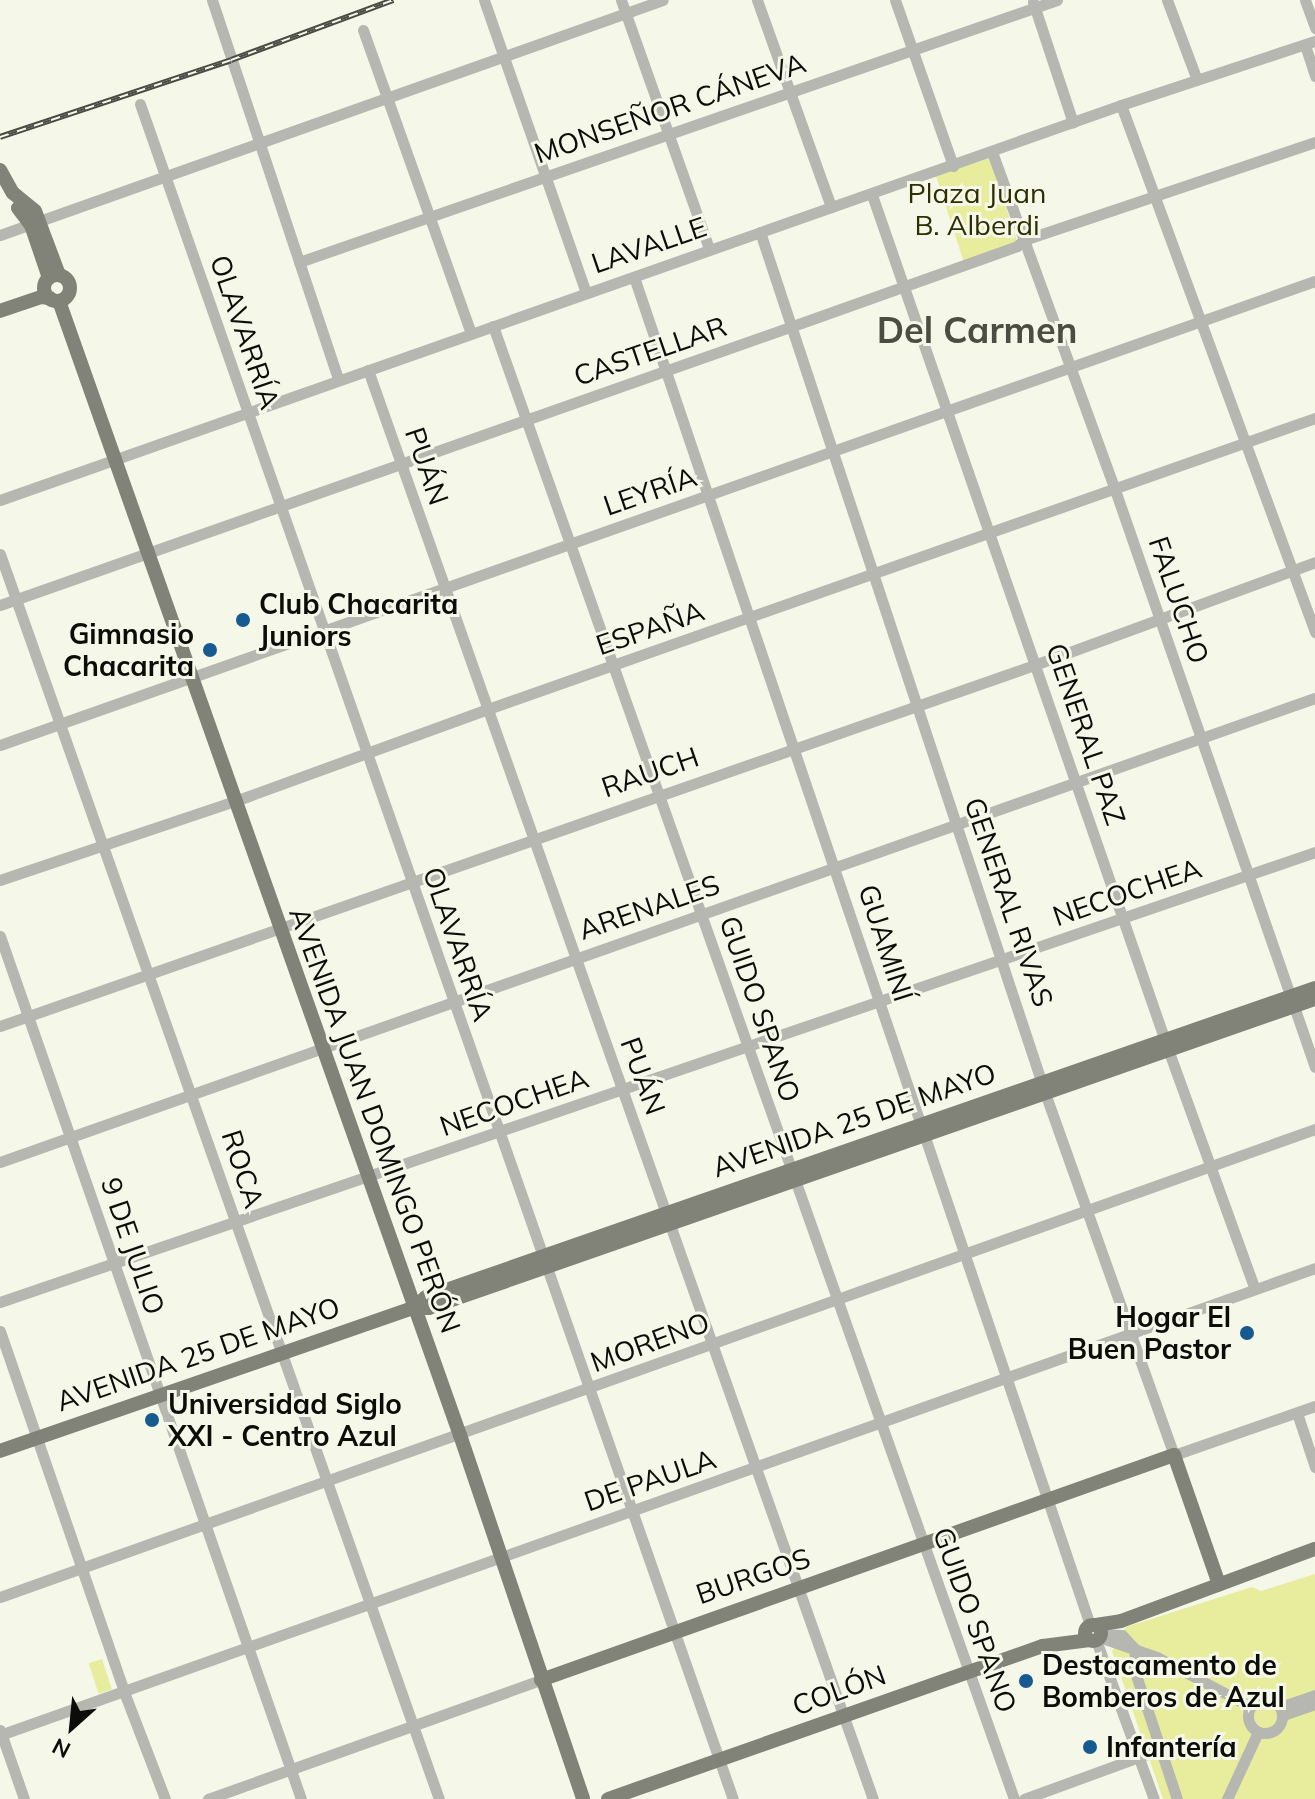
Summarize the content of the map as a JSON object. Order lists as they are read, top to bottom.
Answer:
{
  "streets": {
    "main road": [
      "GENERAL RIVAS",
      "AVENIDA JUAN DOMINGO PERÓN",
      "AVENIDA 25 DE MAYO",
      "BURGOS",
      "COLÓN"
    ],
    "street": [
      "MONSEÑOR CÁNEVA",
      "LAVALLE",
      "OLAVARRÍA",
      "CASTELLAR",
      "PUÁN",
      "LEYRÍA",
      "FALUCHO",
      "ESPAÑA",
      "GENERAL PAZ",
      "RAUCH",
      "NECOCHEA",
      "ARENALES",
      "GUAMINÍ",
      "GUIDO SPANO",
      "ROCA",
      "9 DE JULIO",
      "MORENO",
      "DE PAULA"
    ]
  },
  "crossings": [
    ["LAVALLE", "OLAVARRÍA"],
    ["LAVALLE", "PUÁN"],
    ["LAVALLE", "FALUCHO"],
    ["LAVALLE", "GENERAL PAZ"],
    ["LAVALLE", "GENERAL RIVAS"],
    ["LAVALLE", "GUAMINÍ"],
    ["LAVALLE", "GUIDO SPANO"],
    ["LAVALLE", "AVENIDA JUAN DOMINGO PERÓN"],
    ["OLAVARRÍA", "CASTELLAR"],
    ["OLAVARRÍA", "LEYRÍA"],
    ["OLAVARRÍA", "ESPAÑA"],
    ["OLAVARRÍA", "RAUCH"],
    ["OLAVARRÍA", "NECOCHEA"],
    ["OLAVARRÍA", "ARENALES"],
    ["OLAVARRÍA", "AVENIDA 25 DE MAYO"],
    ["OLAVARRÍA", "MORENO"],
    ["OLAVARRÍA", "DE PAULA"],
    ["OLAVARRÍA", "BURGOS"],
    ["OLAVARRÍA", "COLÓN"],
    ["CASTELLAR", "PUÁN"],
    ["CASTELLAR", "FALUCHO"],
    ["CASTELLAR", "GENERAL PAZ"],
    ["CASTELLAR", "GENERAL RIVAS"],
    ["CASTELLAR", "GUAMINÍ"],
    ["CASTELLAR", "GUIDO SPANO"],
    ["CASTELLAR", "AVENIDA JUAN DOMINGO PERÓN"],
    ["CASTELLAR", "ROCA"],
    ["PUÁN", "LEYRÍA"],
    ["PUÁN", "ESPAÑA"],
    ["PUÁN", "RAUCH"],
    ["PUÁN", "NECOCHEA"],
    ["PUÁN", "ARENALES"],
    ["PUÁN", "AVENIDA 25 DE MAYO"],
    ["PUÁN", "MORENO"],
    ["PUÁN", "DE PAULA"],
    ["PUÁN", "BURGOS"],
    ["PUÁN", "COLÓN"],
    ["LEYRÍA", "FALUCHO"],
    ["LEYRÍA", "GENERAL PAZ"],
    ["LEYRÍA", "GENERAL RIVAS"],
    ["LEYRÍA", "GUAMINÍ"],
    ["LEYRÍA", "GUIDO SPANO"],
    ["LEYRÍA", "AVENIDA JUAN DOMINGO PERÓN"],
    ["LEYRÍA", "ROCA"],
    ["FALUCHO", "ESPAÑA"],
    ["FALUCHO", "RAUCH"],
    ["FALUCHO", "NECOCHEA"],
    ["FALUCHO", "ARENALES"],
    ["FALUCHO", "AVENIDA 25 DE MAYO"],
    ["ESPAÑA", "GENERAL PAZ"],
    ["ESPAÑA", "GENERAL RIVAS"],
    ["ESPAÑA", "GUAMINÍ"],
    ["ESPAÑA", "GUIDO SPANO"],
    ["ESPAÑA", "AVENIDA JUAN DOMINGO PERÓN"],
    ["ESPAÑA", "ROCA"],
    ["GENERAL PAZ", "RAUCH"],
    ["GENERAL PAZ", "NECOCHEA"],
    ["GENERAL PAZ", "ARENALES"],
    ["GENERAL PAZ", "AVENIDA 25 DE MAYO"],
    ["GENERAL PAZ", "MORENO"],
    ["GENERAL PAZ", "DE PAULA"],
    ["RAUCH", "GENERAL RIVAS"],
    ["RAUCH", "GUAMINÍ"],
    ["RAUCH", "GUIDO SPANO"],
    ["RAUCH", "AVENIDA JUAN DOMINGO PERÓN"],
    ["RAUCH", "ROCA"],
    ["RAUCH", "9 DE JULIO"],
    ["NECOCHEA", "GENERAL RIVAS"],
    ["NECOCHEA", "GUAMINÍ"],
    ["NECOCHEA", "GUIDO SPANO"],
    ["NECOCHEA", "AVENIDA JUAN DOMINGO PERÓN"],
    ["NECOCHEA", "ROCA"],
    ["NECOCHEA", "9 DE JULIO"],
    ["GENERAL RIVAS", "ARENALES"],
    ["GENERAL RIVAS", "AVENIDA 25 DE MAYO"],
    ["GENERAL RIVAS", "MORENO"],
    ["GENERAL RIVAS", "DE PAULA"],
    ["GENERAL RIVAS", "BURGOS"],
    ["ARENALES", "GUAMINÍ"],
    ["ARENALES", "GUIDO SPANO"],
    ["ARENALES", "AVENIDA JUAN DOMINGO PERÓN"],
    ["ARENALES", "ROCA"],
    ["ARENALES", "9 DE JULIO"],
    ["GUAMINÍ", "AVENIDA 25 DE MAYO"],
    ["GUAMINÍ", "MORENO"],
    ["GUAMINÍ", "DE PAULA"],
    ["GUAMINÍ", "BURGOS"],
    ["GUAMINÍ", "COLÓN"],
    ["GUIDO SPANO", "AVENIDA 25 DE MAYO"],
    ["GUIDO SPANO", "MORENO"],
    ["GUIDO SPANO", "DE PAULA"],
    ["GUIDO SPANO", "BURGOS"],
    ["GUIDO SPANO", "COLÓN"],
    ["AVENIDA JUAN DOMINGO PERÓN", "AVENIDA 25 DE MAYO"],
    ["AVENIDA JUAN DOMINGO PERÓN", "MORENO"],
    ["AVENIDA JUAN DOMINGO PERÓN", "DE PAULA"],
    ["AVENIDA JUAN DOMINGO PERÓN", "BURGOS"],
    ["AVENIDA 25 DE MAYO", "ROCA"],
    ["AVENIDA 25 DE MAYO", "9 DE JULIO"],
    ["ROCA", "MORENO"],
    ["ROCA", "DE PAULA"],
    ["ROCA", "BURGOS"],
    ["9 DE JULIO", "MORENO"],
    ["9 DE JULIO", "DE PAULA"],
    ["9 DE JULIO", "BURGOS"]
  ],
  "districts": ["Del Carmen"],
  "parks": ["Plaza Juan B. Alberdi"],
  "places": [
    "Club Chacarita Juniors",
    "Gimnasio Chacarita",
    "Hogar El Buen Pastor",
    "Universidad Siglo XXI - Centro Azul",
    "Destacamento de Bomberos de Azul",
    "Infantería"
  ],
  "north": "bottom left"
}
